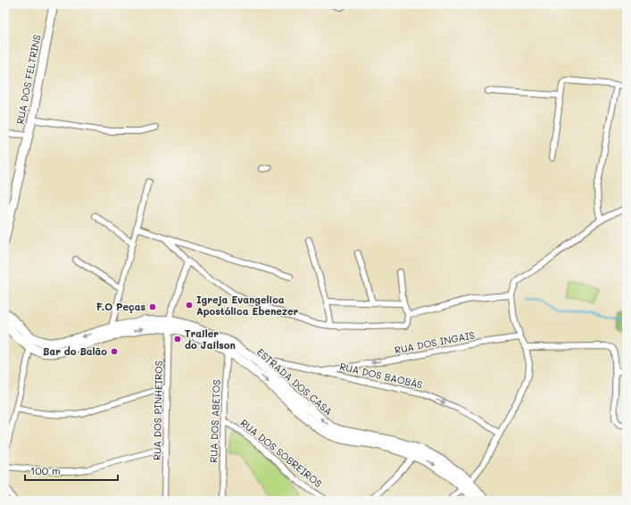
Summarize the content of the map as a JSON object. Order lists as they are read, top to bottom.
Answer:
{
  "streets": {
    "main road": ["ESTRADA DOS CASA"],
    "street": [
      "RUA DOS FELTRINS",
      "RUA DOS INGAIS",
      "RUA DOS BAOBÁS",
      "RUA DOS PINHEIROS",
      "RUA DOS ABETOS",
      "RUA DOS SOBREIROS"
    ]
  },
  "crossings": [
    ["RUA DOS INGAIS", "RUA DOS BAOBÁS"],
    ["RUA DOS BAOBÁS", "ESTRADA DOS CASA"],
    ["ESTRADA DOS CASA", "RUA DOS PINHEIROS"],
    ["ESTRADA DOS CASA", "RUA DOS ABETOS"],
    ["RUA DOS ABETOS", "RUA DOS SOBREIROS"]
  ],
  "one_way": ["RUA DOS BAOBÁS"],
  "places": [
    "Igreja Evangelica Apostólica Ebenezer",
    "F.O Peças",
    "Trailer do Jailson",
    "Bar do Balão"
  ],
  "scale_bar": "100 m"
}
